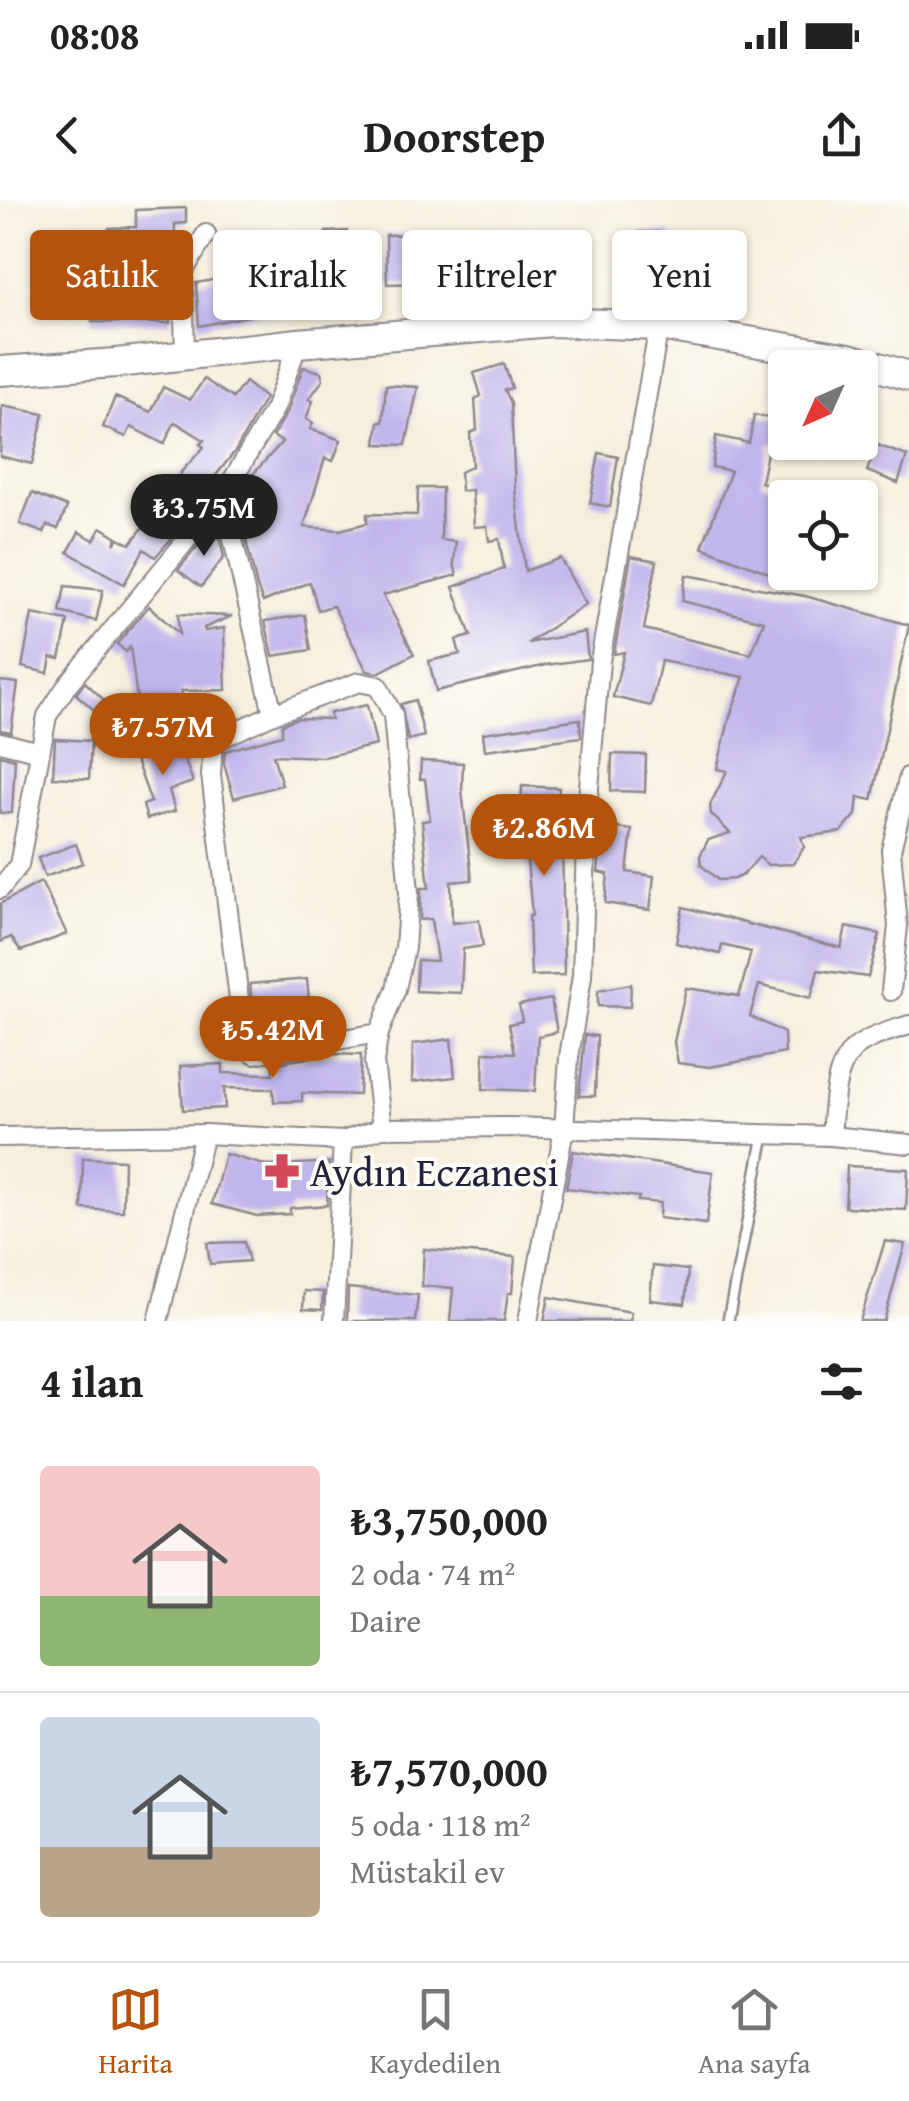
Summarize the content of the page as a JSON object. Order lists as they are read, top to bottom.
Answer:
{
  "places": {
    "pharmacy": ["Aydın Eczanesi"]
  },
  "north": "bottom left",
  "page": {
    "status": "08:08",
    "header": "Doorstep",
    "chip": [
      "Satılık",
      "Kiralık",
      "Filtreler",
      "Yeni"
    ],
    "price": [
      "₺3.75M",
      "₺7.57M",
      "₺2.86M",
      "₺5.42M"
    ],
    "heading": "4 ilan",
    "list": [
      {
        "name": "₺3,750,000",
        "note": "2 oda · 74 m² · Daire"
      },
      {
        "name": "₺7,570,000",
        "note": "5 oda · 118 m² · Müstakil ev"
      }
    ],
    "tabs": ["Harita", "Kaydedilen", "Ana sayfa"]
  }
}
